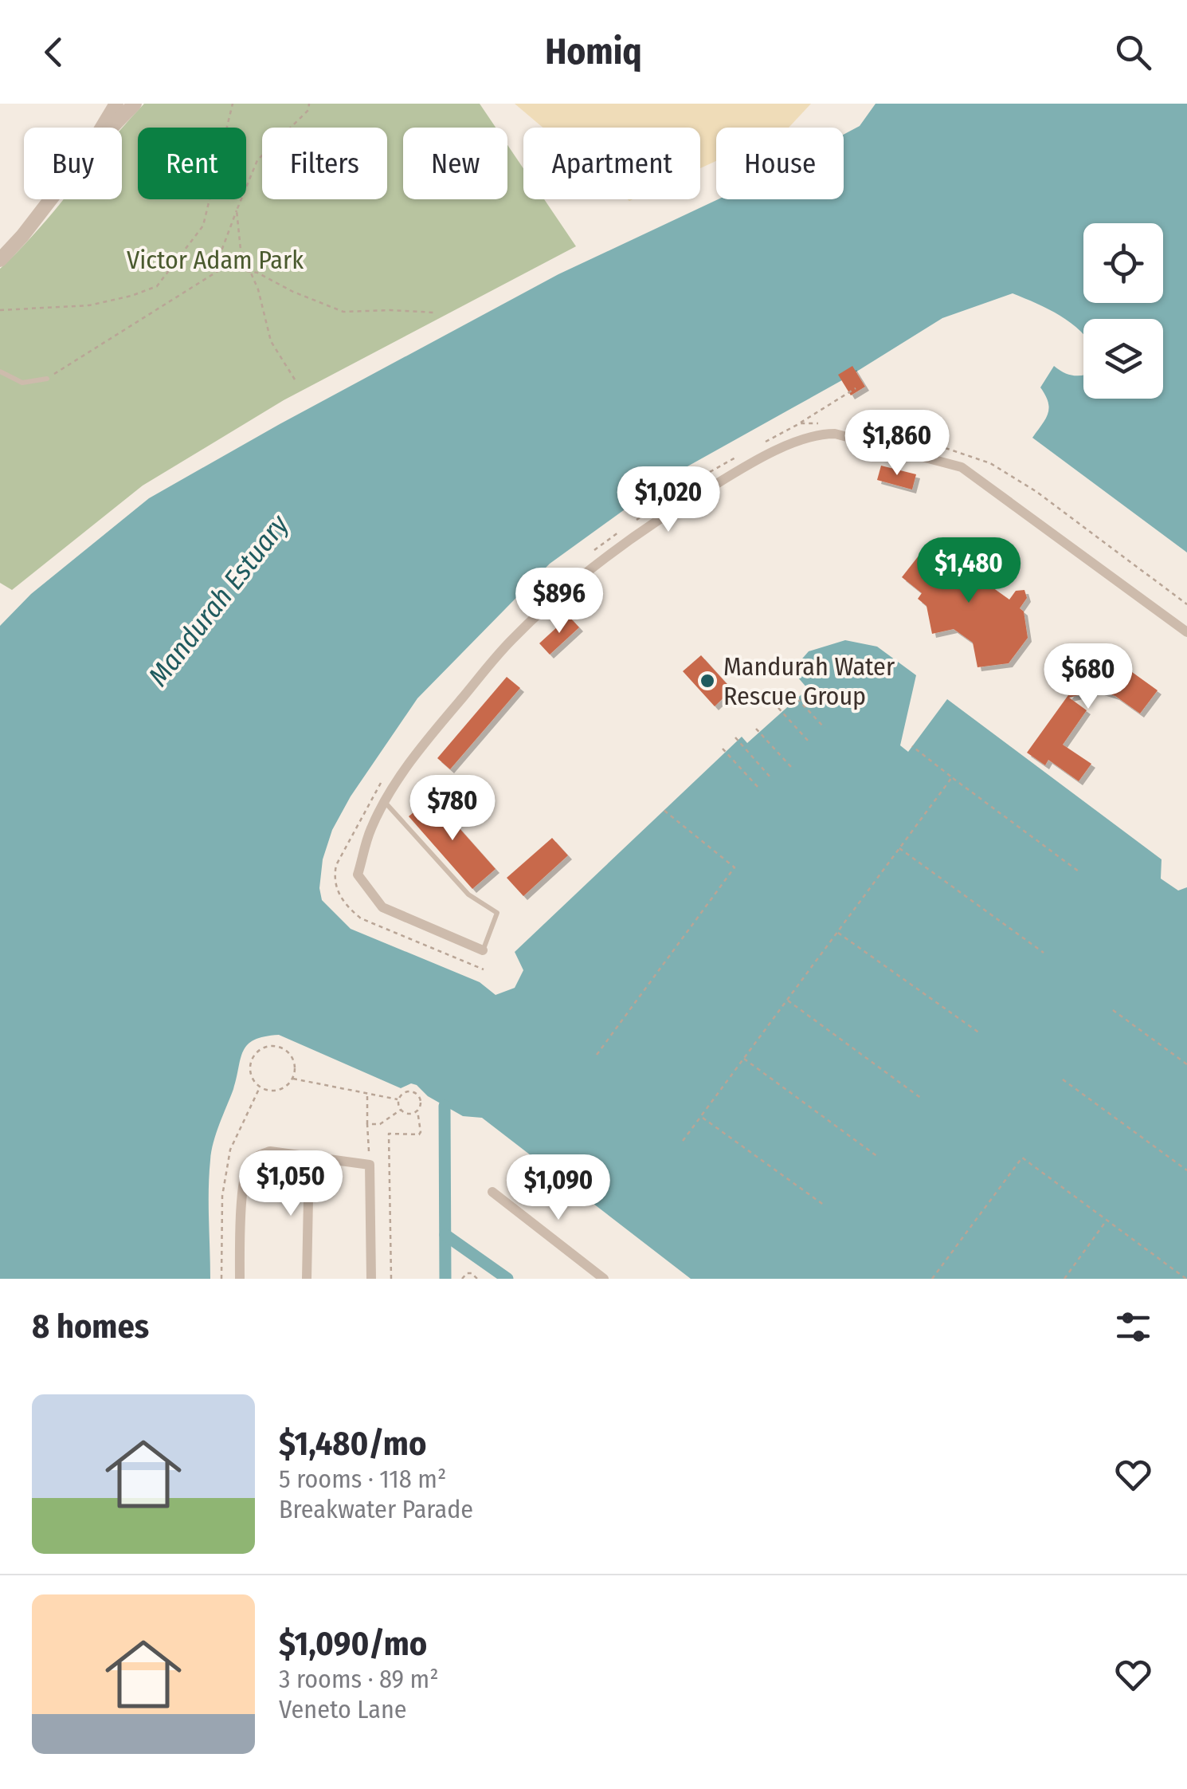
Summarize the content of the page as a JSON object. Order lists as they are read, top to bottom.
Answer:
{
  "water": ["Mandurah Estuary"],
  "parks": ["Victor Adam Park"],
  "places": ["Mandurah Water Rescue Group"],
  "page": {
    "header": "Homiq",
    "chip": [
      "Buy",
      "Rent",
      "Filters",
      "New",
      "Apartment",
      "House"
    ],
    "price": [
      "$1,860",
      "$1,020",
      "$1,480",
      "$896",
      "$680",
      "$780",
      "$1,050",
      "$1,090"
    ],
    "heading": "8 homes",
    "list": [
      {
        "name": "$1,480/mo",
        "note": "5 rooms · 118 m² · Breakwater Parade"
      },
      {
        "name": "$1,090/mo",
        "note": "3 rooms · 89 m² · Veneto Lane"
      }
    ]
  }
}
